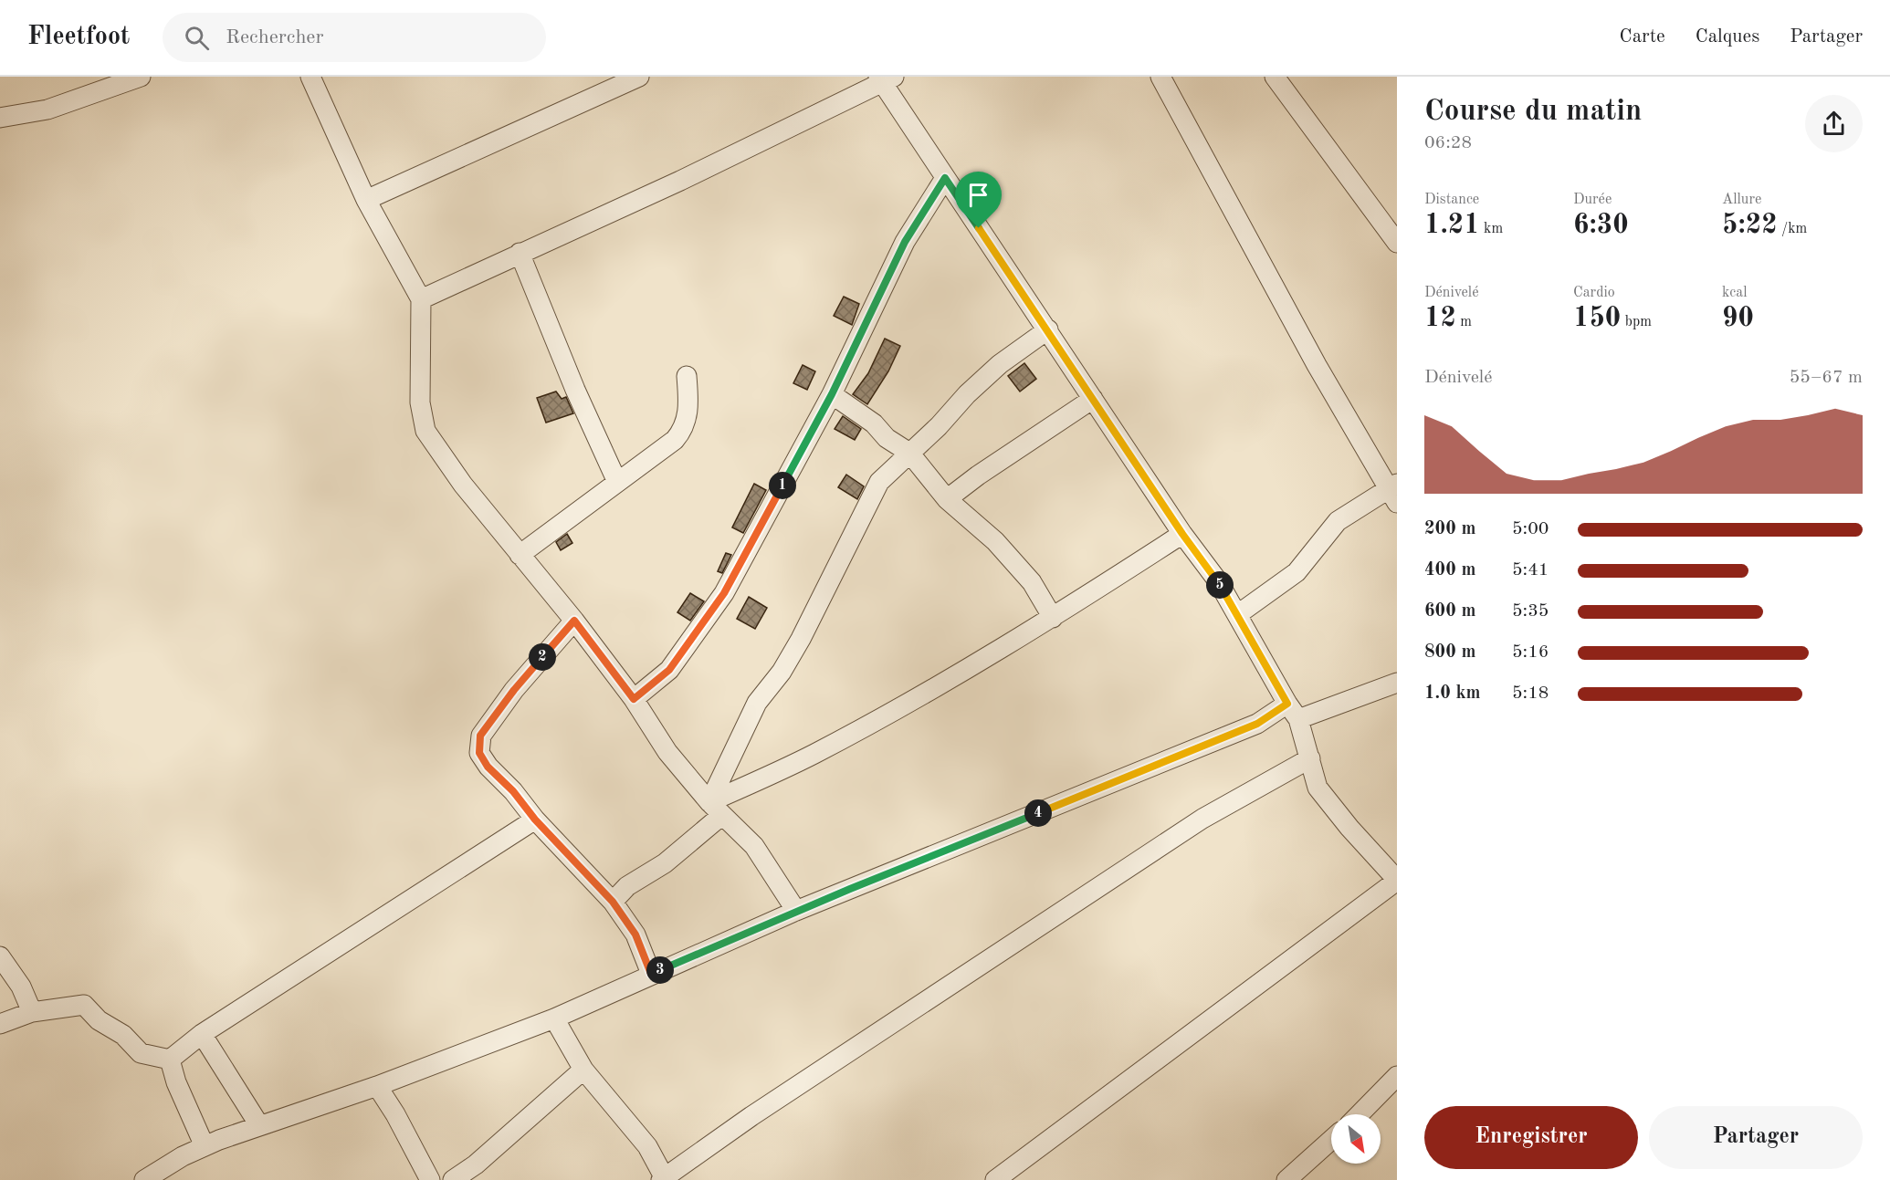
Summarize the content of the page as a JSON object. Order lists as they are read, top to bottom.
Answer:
{
  "north": "bottom right",
  "page": {
    "header": "Fleetfoot",
    "search": "Rechercher",
    "nav": ["Carte", "Calques", "Partager"],
    "heading": ["Course du matin", "06:28"],
    "stats": [
      ["Distance", "1.21 km"],
      ["Durée", "6:30"],
      ["Allure", "5:22 /km"],
      ["Dénivelé", "12 m"],
      ["Cardio", "150 bpm"],
      ["kcal", "90"]
    ],
    "chart": ["Dénivelé", "55–67 m"],
    "pins": [
      "1",
      "5",
      "2",
      "4",
      "3"
    ],
    "list": [
      {
        "name": "200 m",
        "note": "5:00"
      },
      {
        "name": "400 m",
        "note": "5:41"
      },
      {
        "name": "600 m",
        "note": "5:35"
      },
      {
        "name": "800 m",
        "note": "5:16"
      },
      {
        "name": "1.0 km",
        "note": "5:18"
      }
    ],
    "buttons": ["Enregistrer", "Partager"]
  }
}
